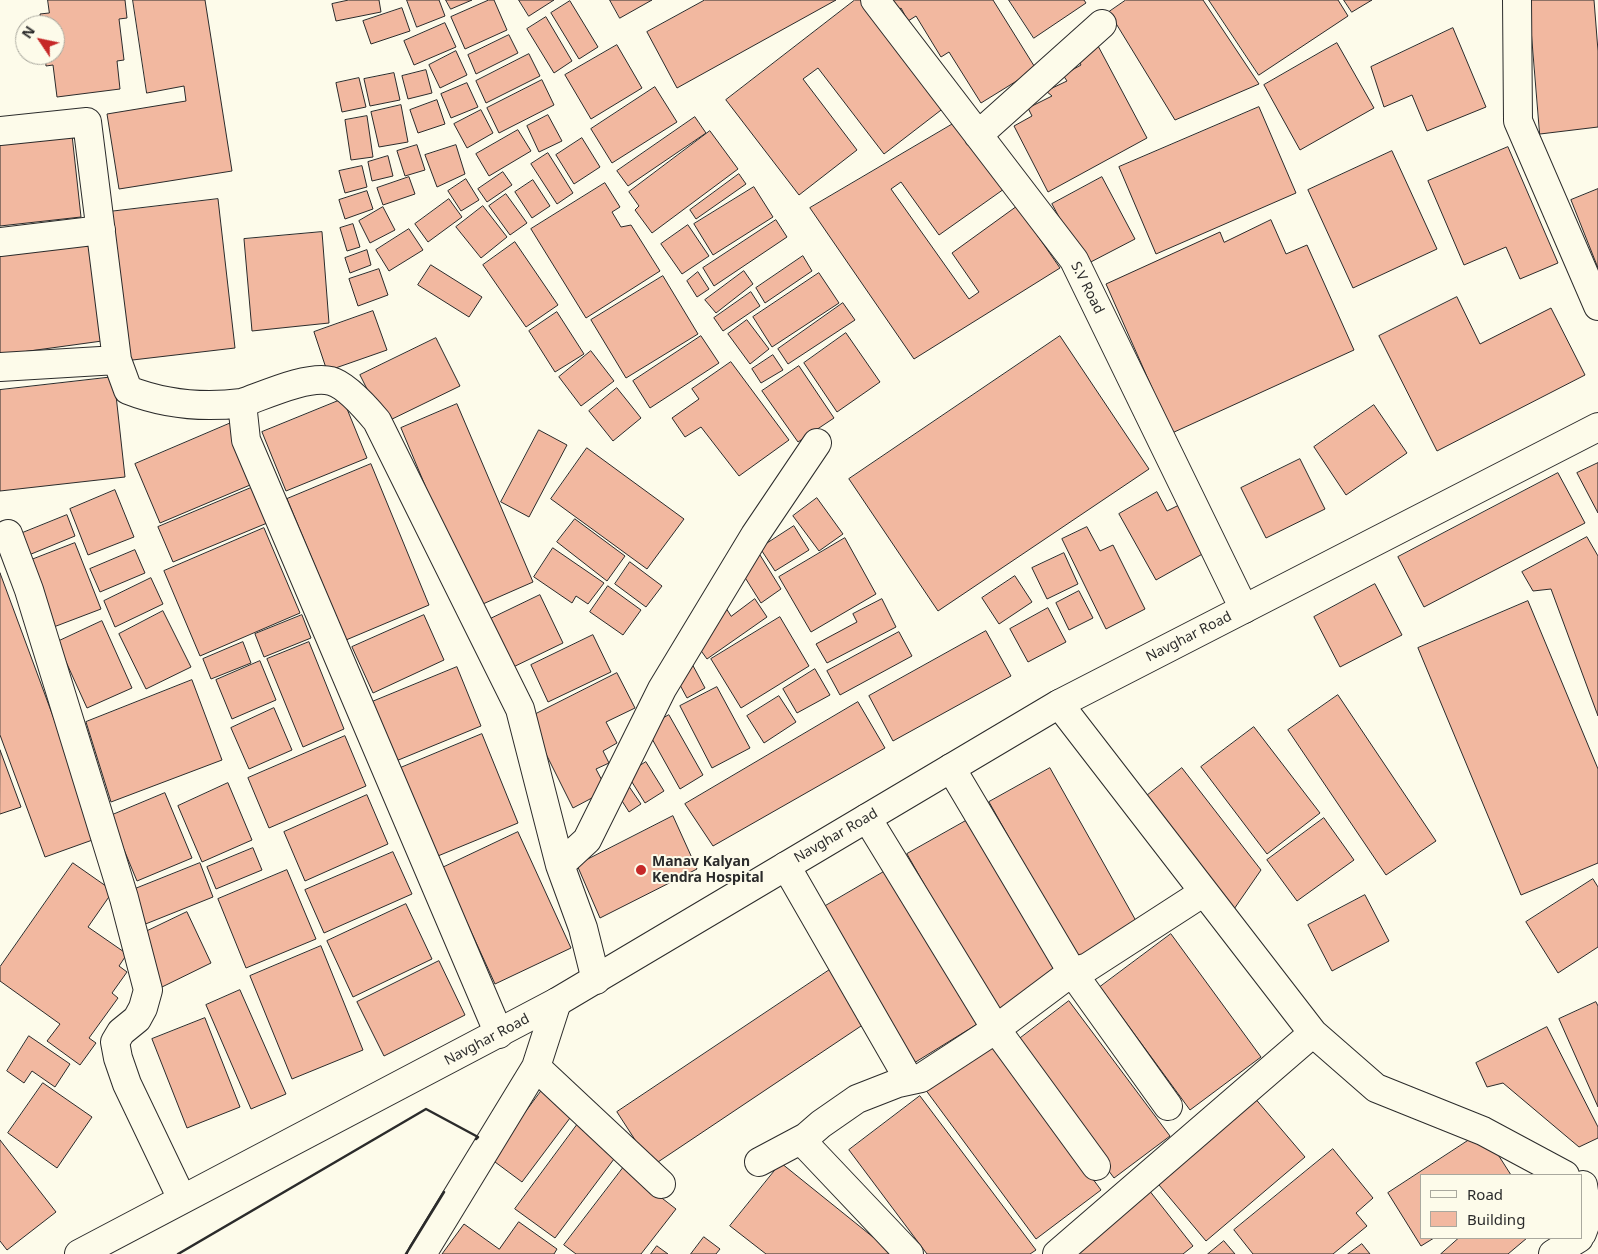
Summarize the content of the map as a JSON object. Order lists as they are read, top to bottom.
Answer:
{
  "streets": {
    "street": ["S.V Road", "Navghar Road"]
  },
  "crossings": [
    ["S.V Road", "Navghar Road"]
  ],
  "places": ["Manav Kalyan Kendra Hospital"],
  "legend": ["Road", "Building"],
  "north": "top left"
}
